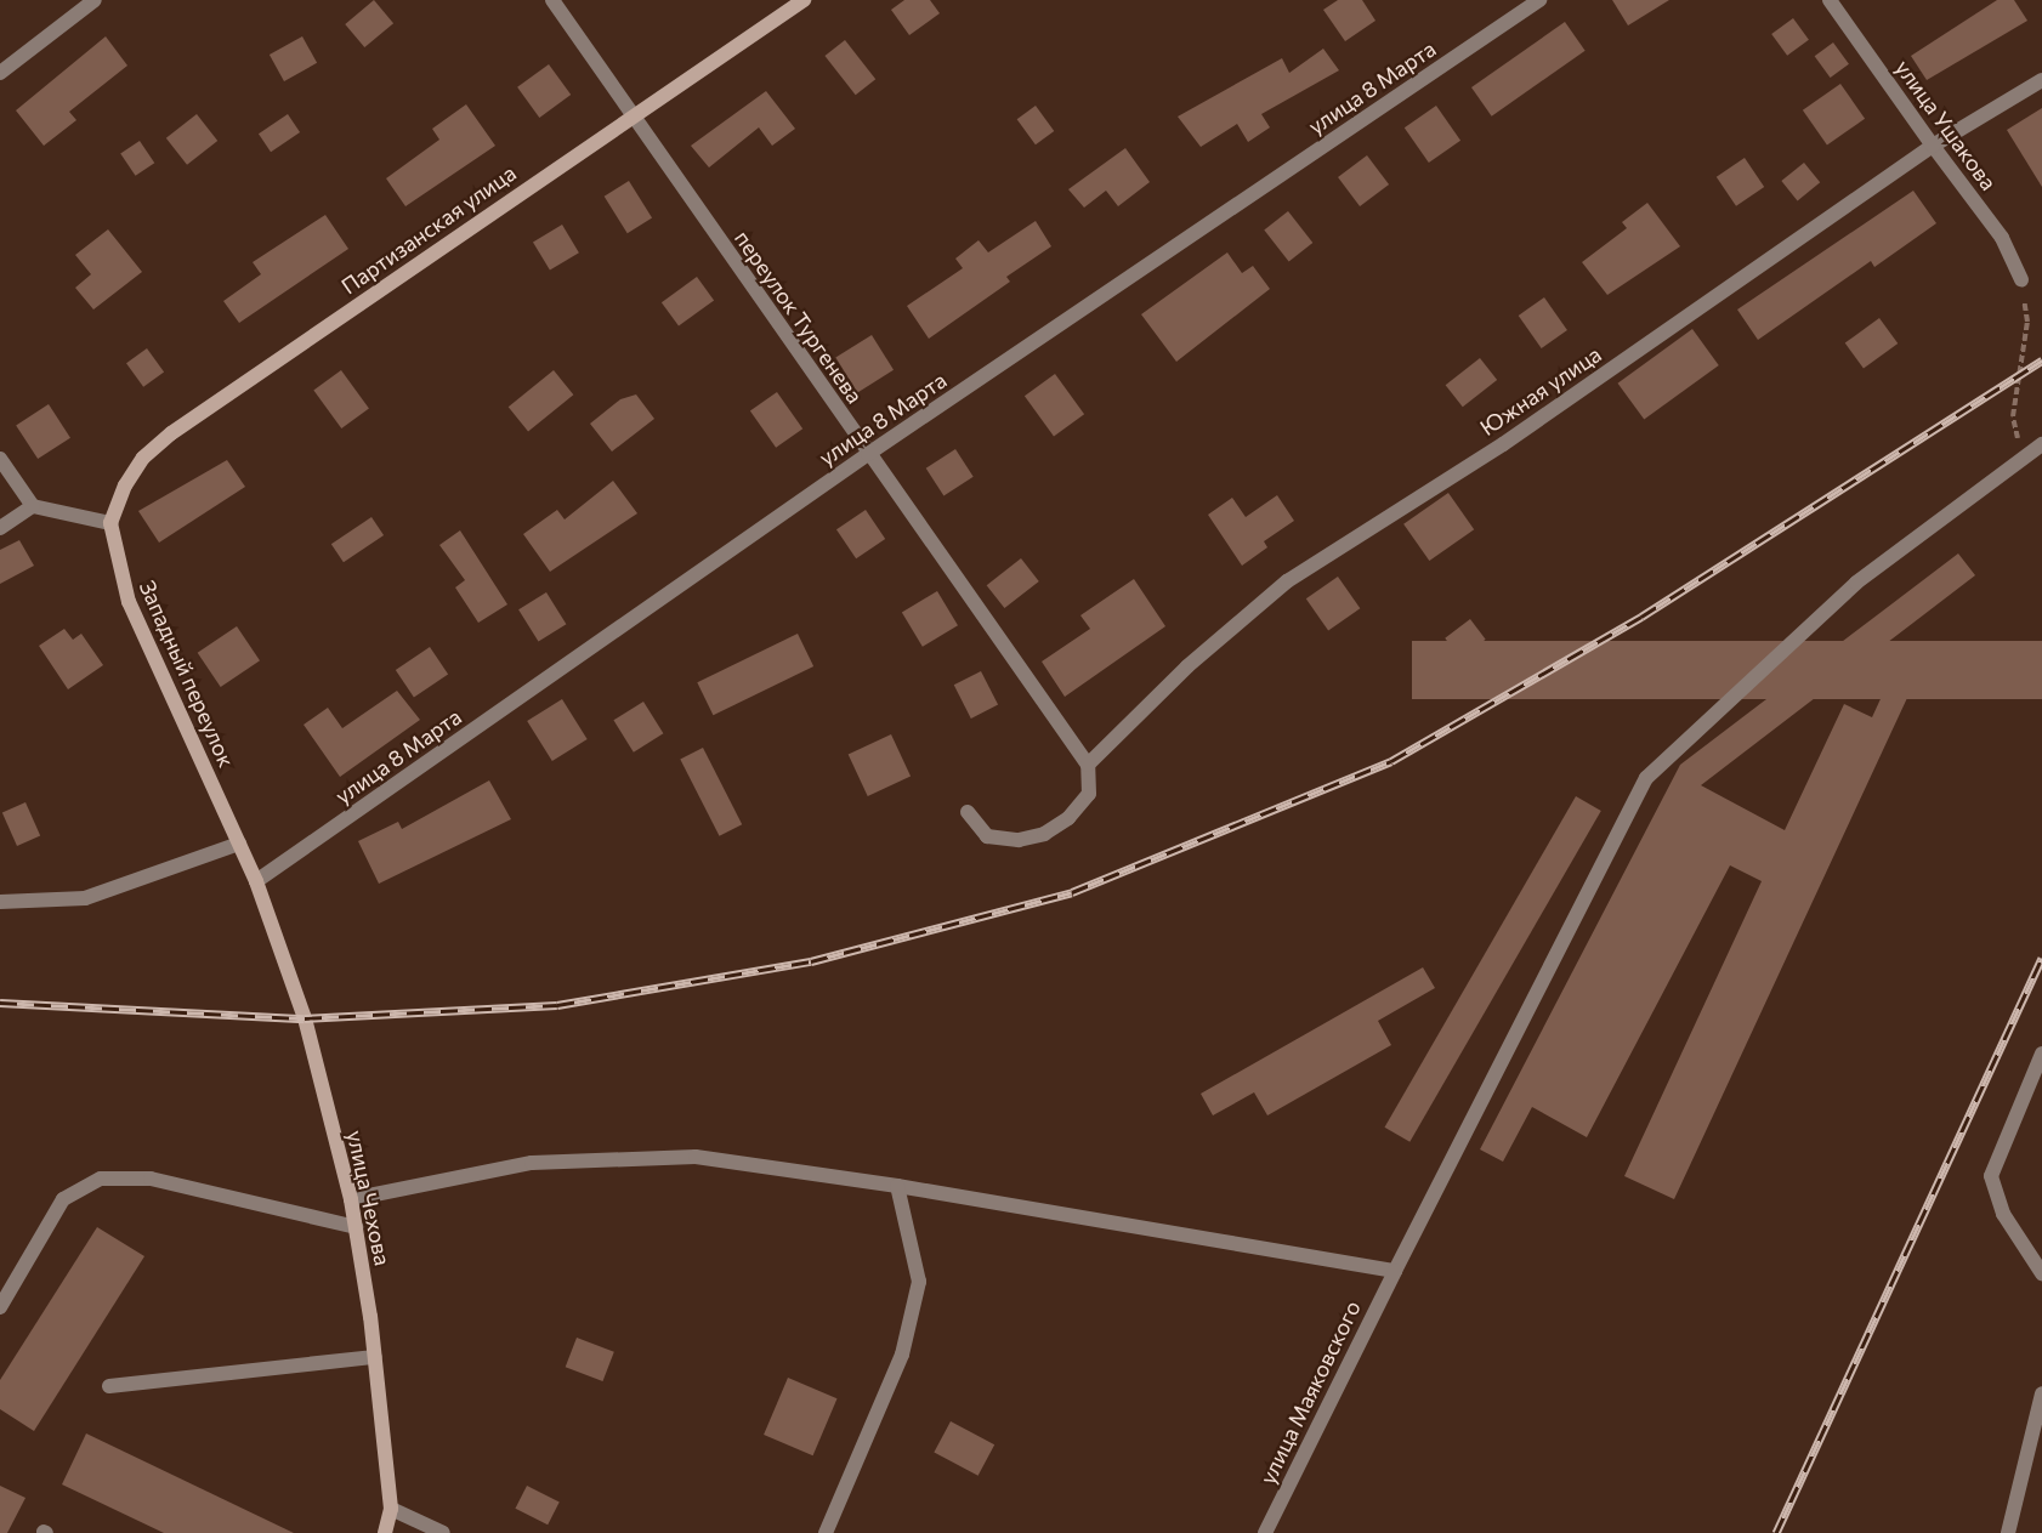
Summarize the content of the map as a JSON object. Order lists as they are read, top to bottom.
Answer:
{
  "streets": {
    "street": [
      "улица 8 Марта",
      "улица Ушакова",
      "Партизанская улица",
      "переулок Тургенева",
      "Южная улица",
      "Западный переулок",
      "улица Чехова",
      "улица Маяковского"
    ]
  },
  "crossings": [
    ["улица 8 Марта", "переулок Тургенева"],
    ["улица 8 Марта", "Западный переулок"],
    ["улица 8 Марта", "улица Чехова"],
    ["улица Ушакова", "Южная улица"],
    ["Партизанская улица", "переулок Тургенева"],
    ["Партизанская улица", "Западный переулок"],
    ["переулок Тургенева", "Южная улица"],
    ["Западный переулок", "улица Чехова"]
  ]
}
